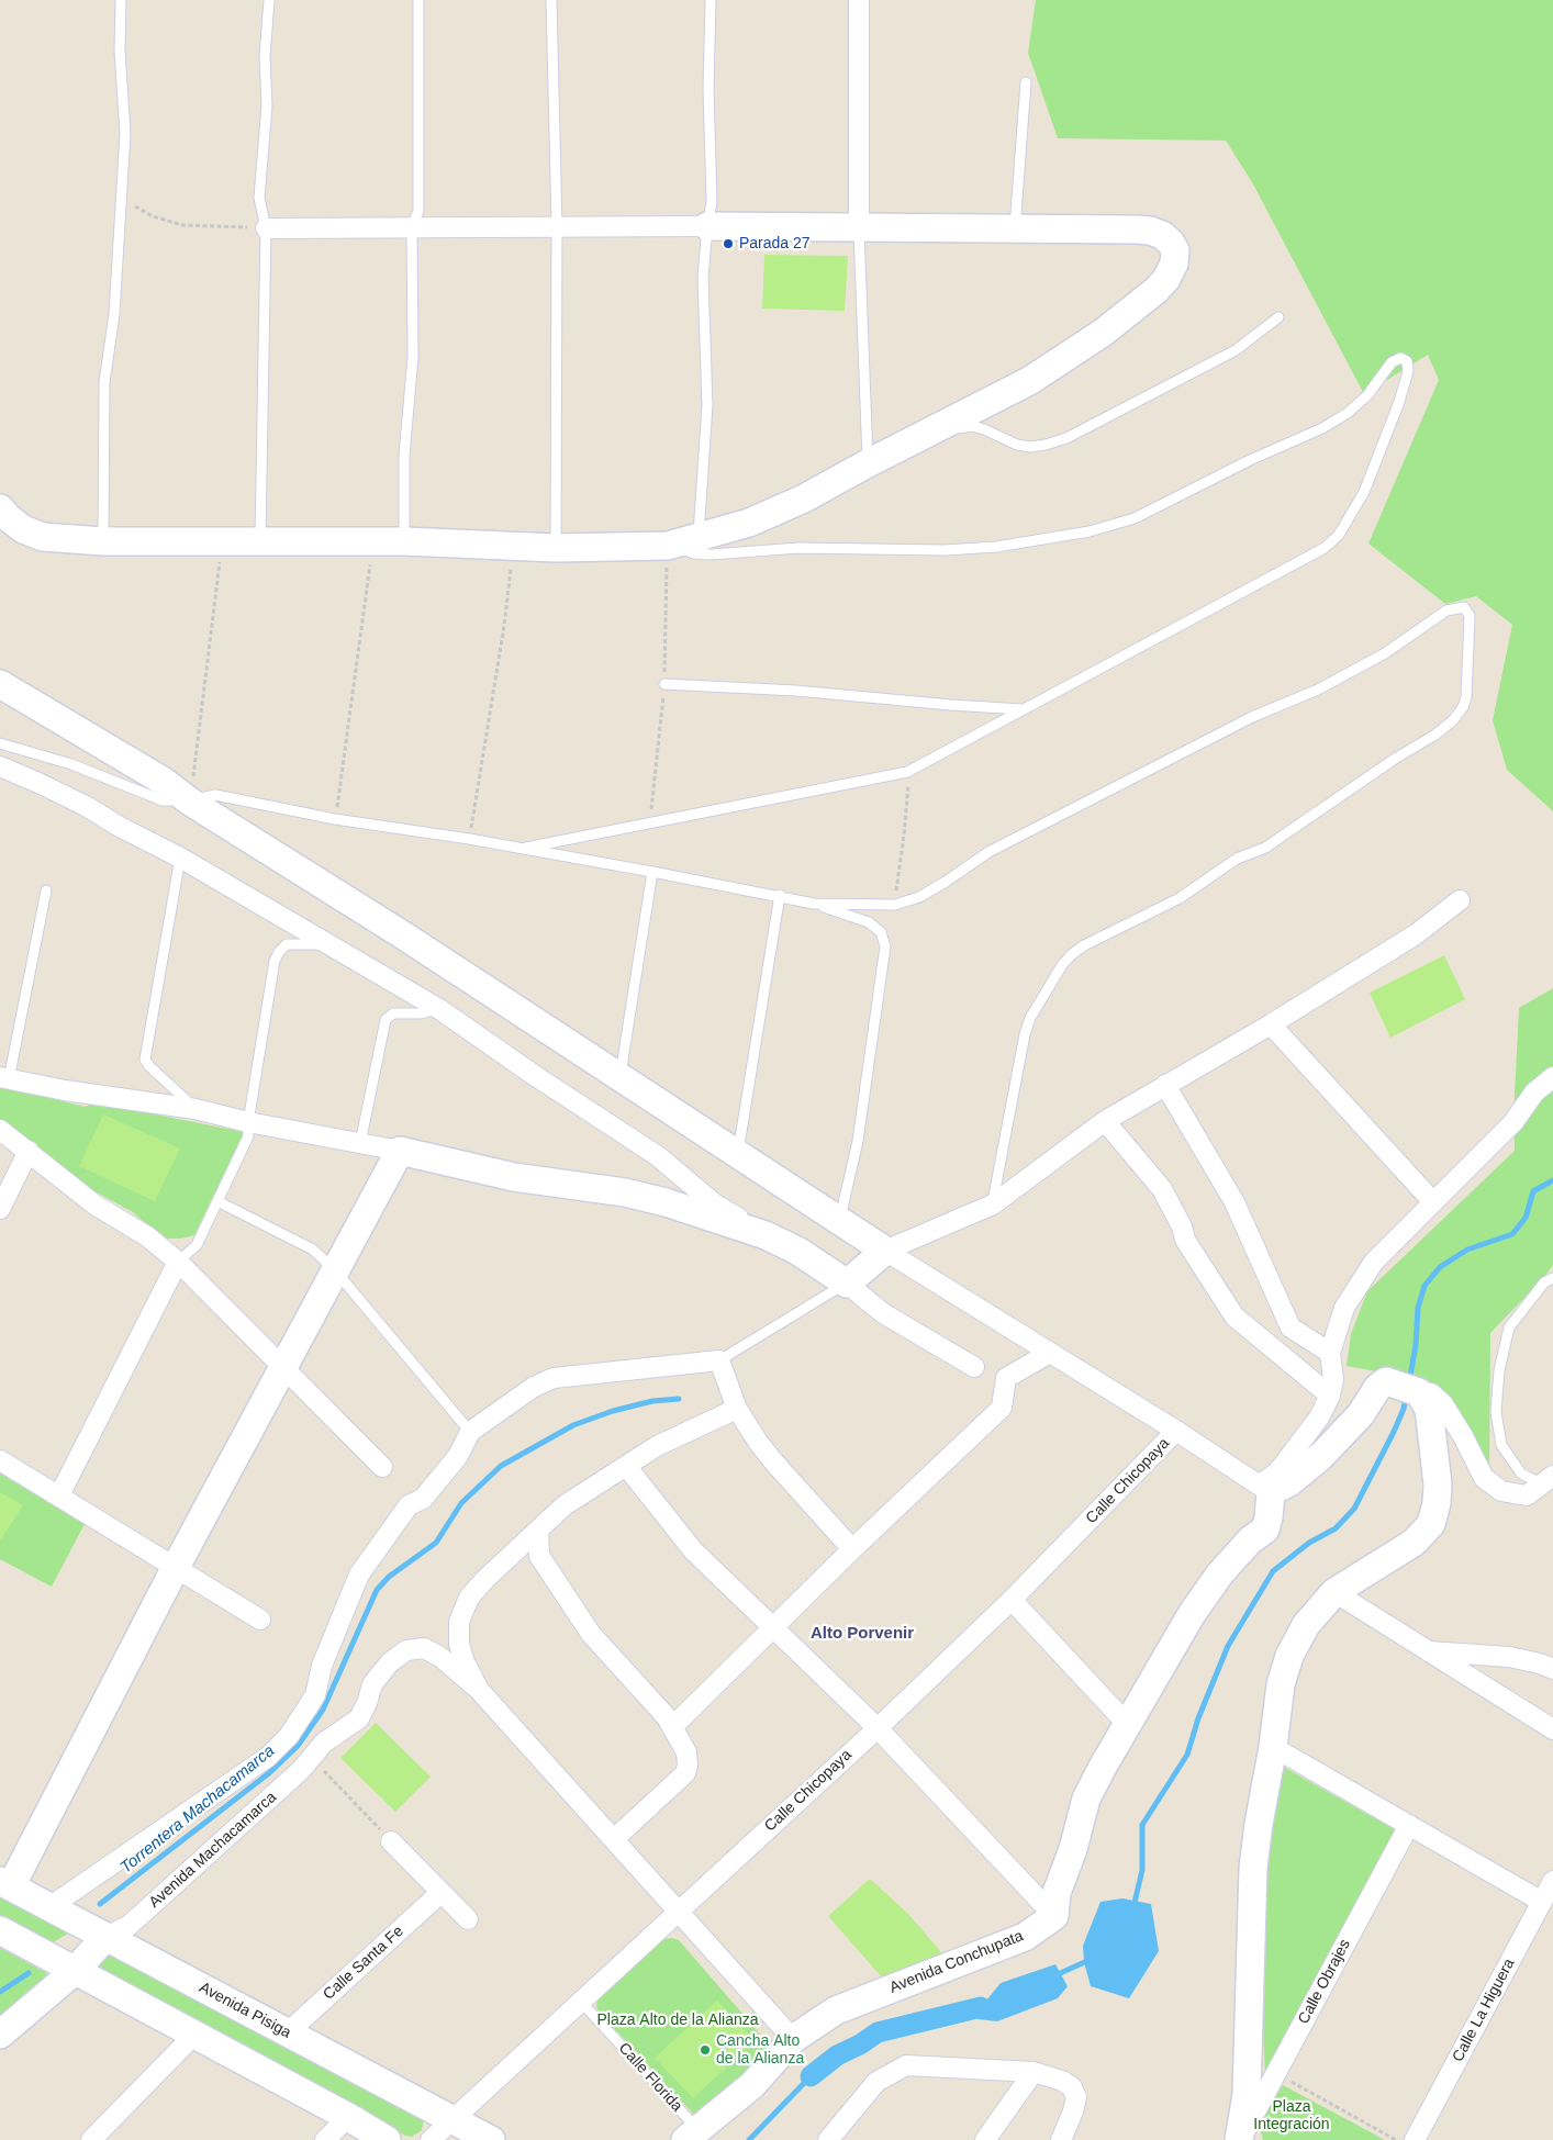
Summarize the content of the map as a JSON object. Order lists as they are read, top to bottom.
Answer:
{
  "streets": {
    "street": [
      "Calle Chicopaya",
      "Avenida Machacamarca",
      "Avenida Conchupata",
      "Calle Santa Fe",
      "Calle Obrajes",
      "Avenida Pisiga",
      "Calle La Higuera"
    ],
    "lane": ["Calle Florida"]
  },
  "crossings": [
    ["Calle Chicopaya", "Avenida Pisiga"],
    ["Calle Chicopaya", "Calle Florida"],
    ["Avenida Machacamarca", "Avenida Pisiga"],
    ["Avenida Conchupata", "Calle Florida"],
    ["Calle Santa Fe", "Avenida Pisiga"]
  ],
  "districts": ["Alto Porvenir"],
  "water": ["Torrentera Machacamarca"],
  "parks": ["Plaza Alto de la Alianza", "Plaza Integración"],
  "places": ["Parada 27", "Cancha Alto de la Alianza"]
}
